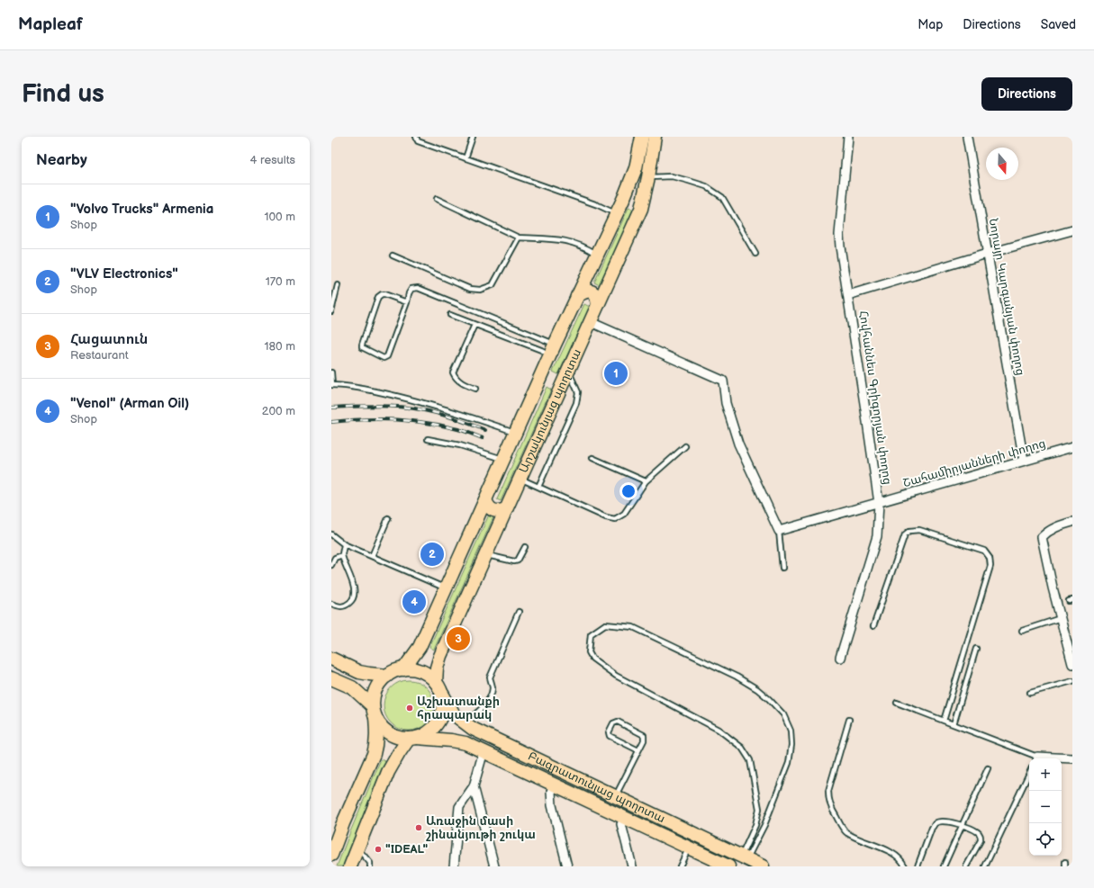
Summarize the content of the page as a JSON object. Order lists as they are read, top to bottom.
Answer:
{
  "streets": {
    "main road": ["Արշակունյաց պողոտա", "Բագրատունյաց պողոտա"],
    "street": ["Նորայր Կարգանյան փողոց", "Հովհաննես Գրիգորյան փողոց", "Շահամիրյանների փողոց"]
  },
  "crossings": [
    ["Նորայր Կարգանյան փողոց", "Շահամիրյանների փողոց"],
    ["Հովհաննես Գրիգորյան փողոց", "Շահամիրյանների փողոց"],
    ["Արշակունյաց պողոտա", "Բագրատունյաց պողոտա"]
  ],
  "places": ["Աշխատանքի հրապարակ", "Առաջին մասի շինանյութի շուկա", "\"IDEAL\""],
  "north": "bottom",
  "page": {
    "header": "Mapleaf",
    "nav": ["Map", "Directions", "Saved"],
    "buttons": "Directions",
    "title": "Find us",
    "heading": ["Nearby", "4 results"],
    "list": [
      {
        "mark": "1",
        "name": "\"Volvo Trucks\" Armenia",
        "note": "Shop",
        "value": "100 m"
      },
      {
        "mark": "2",
        "name": "\"VLV Electronics\"",
        "note": "Shop",
        "value": "170 m"
      },
      {
        "mark": "3",
        "name": "Հացատուն",
        "note": "Restaurant",
        "value": "180 m"
      },
      {
        "mark": "4",
        "name": "\"Venol\" (Arman Oil)",
        "note": "Shop",
        "value": "200 m"
      }
    ],
    "pins": [
      "1",
      "2",
      "4",
      "3"
    ],
    "map_buttons": ["+", "−"]
  }
}
